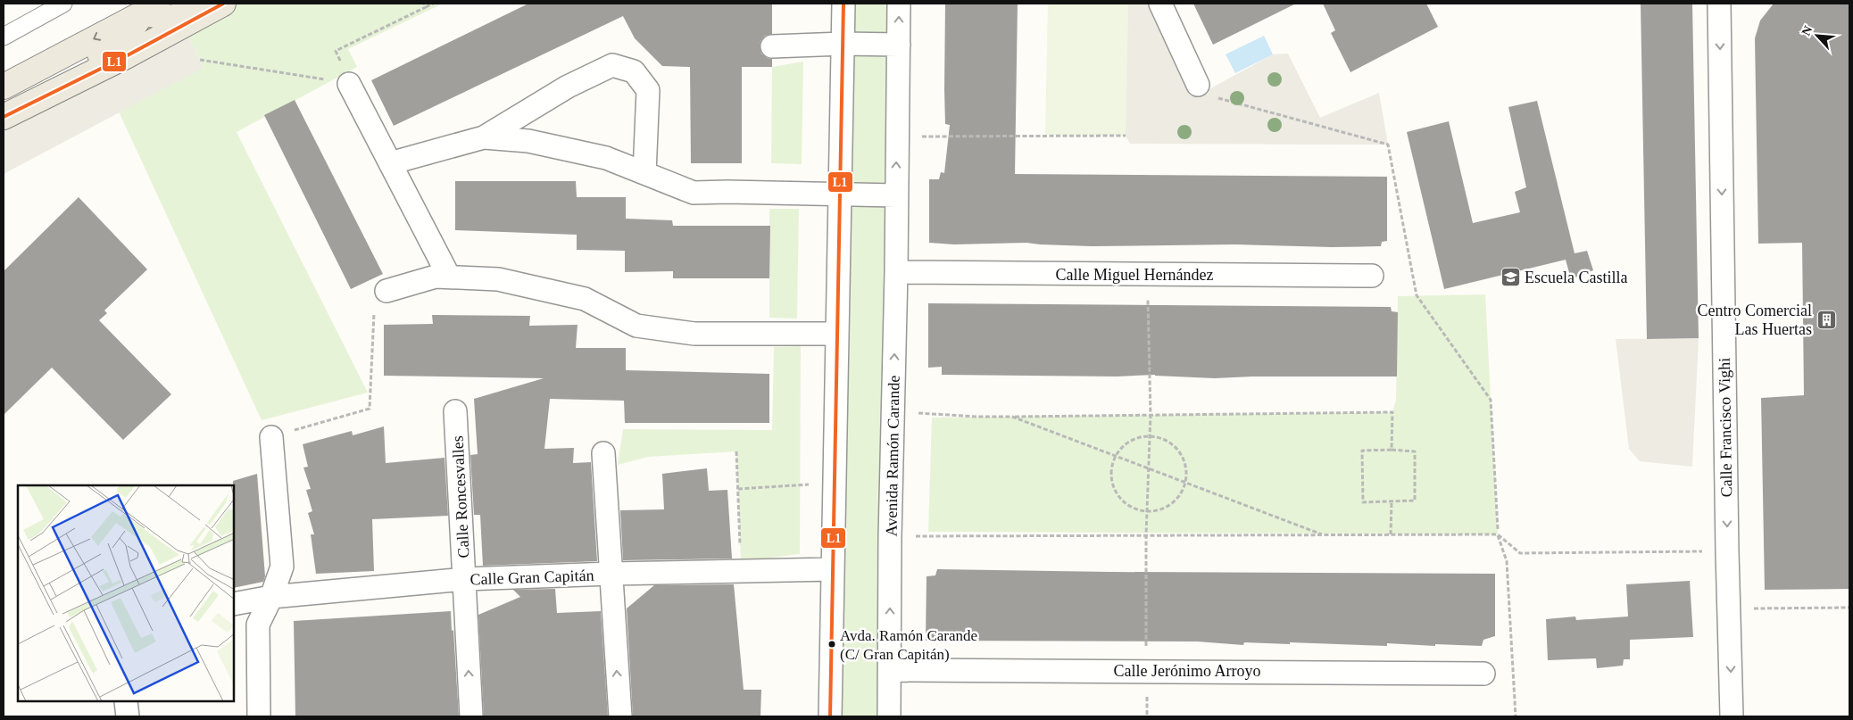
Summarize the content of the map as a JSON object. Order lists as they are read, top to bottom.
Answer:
{
  "streets": {
    "street": [
      "Calle Miguel Hernández",
      "Calle Francisco Vighi",
      "Avenida Ramón Carande",
      "Calle Roncesvalles",
      "Calle Gran Capitán",
      "Calle Jerónimo Arroyo"
    ]
  },
  "crossings": [
    ["Calle Miguel Hernández", "Avenida Ramón Carande"],
    ["Avenida Ramón Carande", "Calle Jerónimo Arroyo"],
    ["Calle Roncesvalles", "Calle Gran Capitán"]
  ],
  "one_way": ["Calle Francisco Vighi"],
  "places": {
    "school or university": ["Escuela Castilla"],
    "building": ["Centro Comercial Las Huertas"],
    "other": ["Avda. Ramón Carande (C/ Gran Capitán)"]
  },
  "lines": ["transit line L1"],
  "north": "top left"
}
